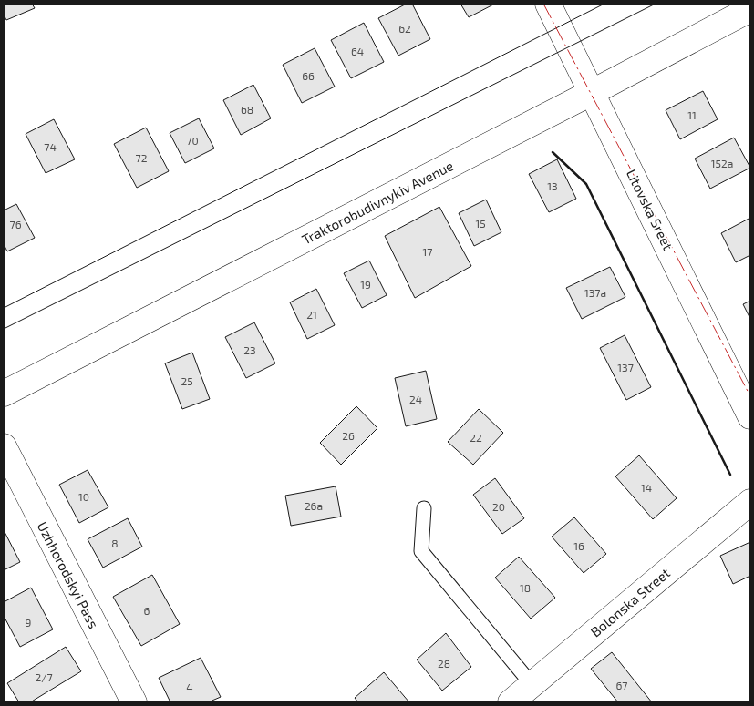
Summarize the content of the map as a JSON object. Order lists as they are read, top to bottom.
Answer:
{
  "streets": {
    "street": [
      "Traktorobudivnykiv Avenue",
      "Litovska Sreet",
      "Uzhhorodskyi Pass",
      "Bolonska Street"
    ]
  },
  "crossings": [
    ["Traktorobudivnykiv Avenue", "Litovska Sreet"]
  ],
  "house_numbers": [
    "62",
    "64",
    "66",
    "68",
    "11",
    "70",
    "74",
    "72",
    "152а",
    "13",
    "15",
    "76",
    "17",
    "19",
    "137а",
    "21",
    "23",
    "137",
    "25",
    "24",
    "26",
    "22",
    "14",
    "10",
    "26а",
    "20",
    "8",
    "16",
    "18",
    "6",
    "9",
    "28",
    "2/7",
    "67",
    "4"
  ]
}
